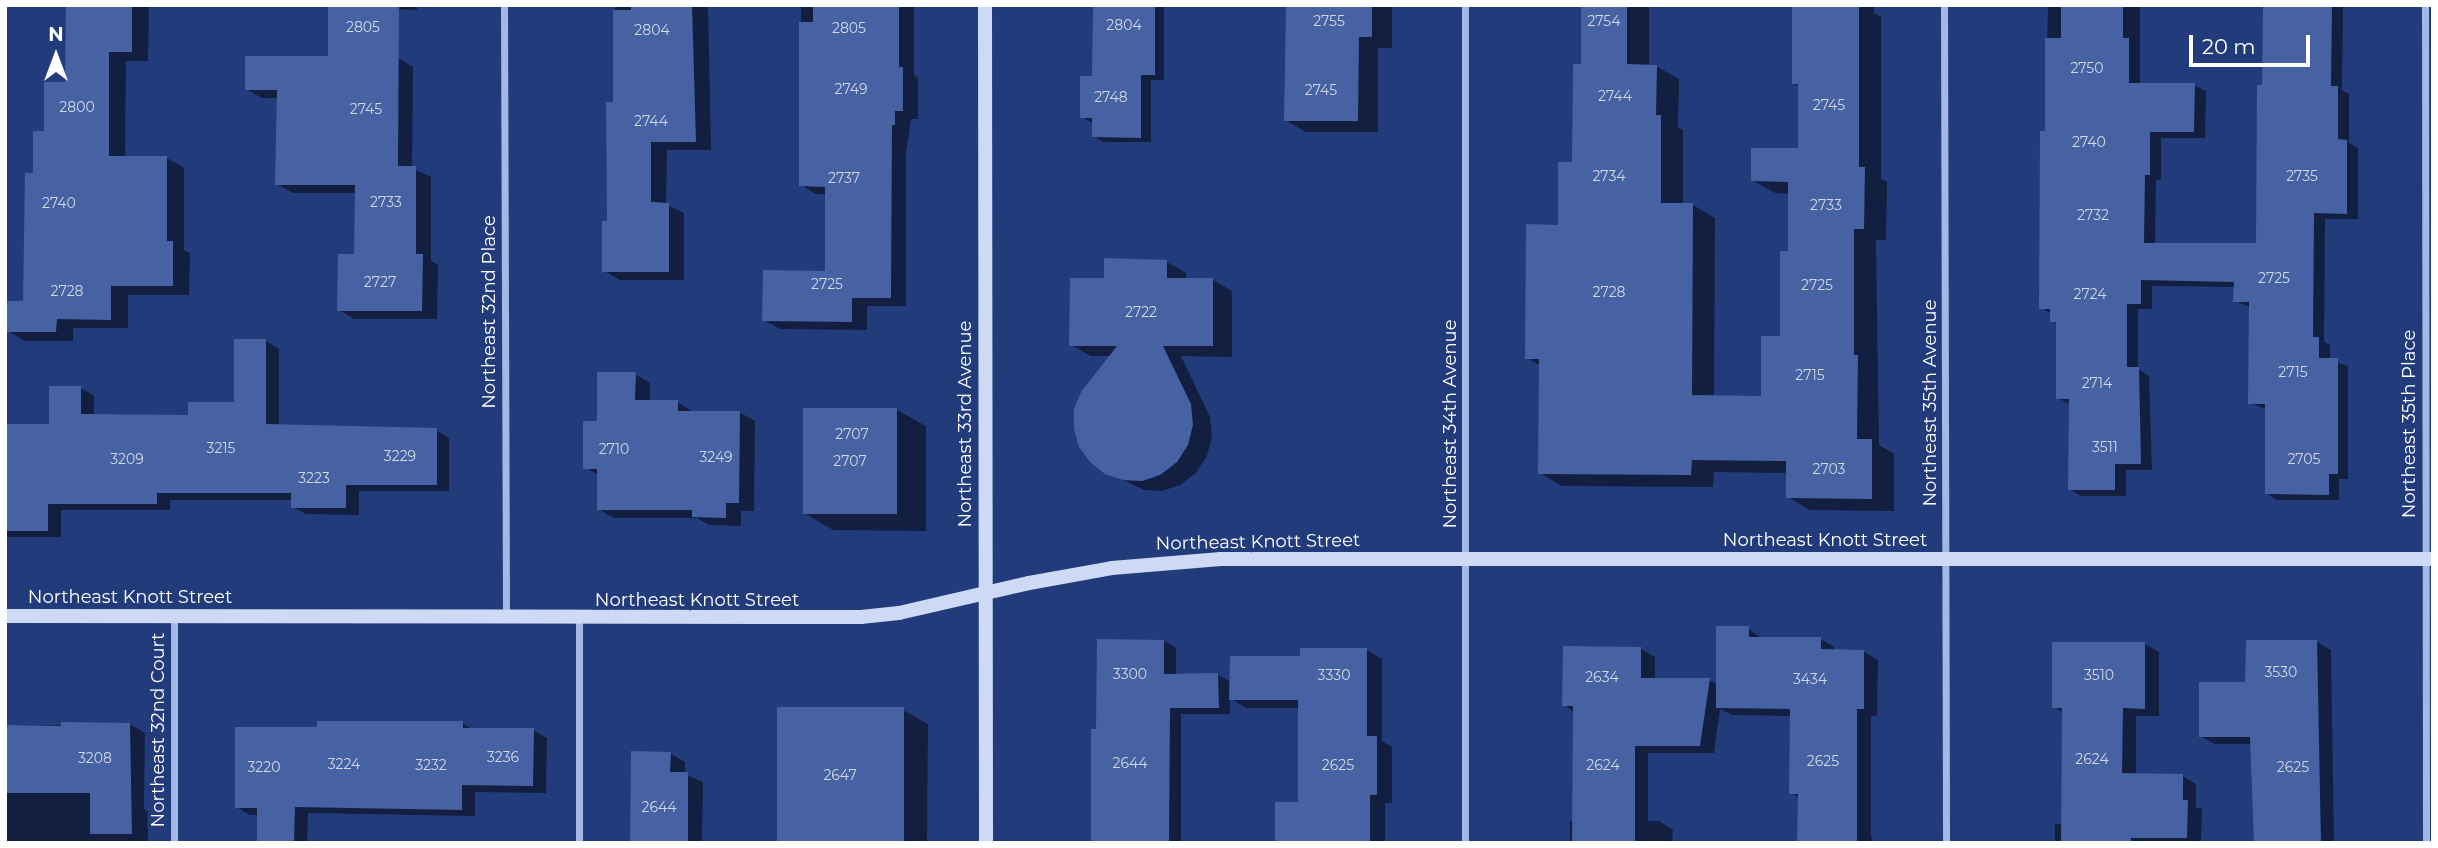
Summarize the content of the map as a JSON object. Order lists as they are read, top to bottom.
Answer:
{
  "streets": {
    "street": [
      "Northeast 32nd Place",
      "Northeast 35th Avenue",
      "Northeast 33rd Avenue",
      "Northeast 34th Avenue",
      "Northeast 35th Place",
      "Northeast Knott Street",
      "Northeast 32nd Court"
    ]
  },
  "crossings": [
    ["Northeast 32nd Place", "Northeast Knott Street"],
    ["Northeast 35th Avenue", "Northeast Knott Street"],
    ["Northeast 33rd Avenue", "Northeast Knott Street"],
    ["Northeast 34th Avenue", "Northeast Knott Street"],
    ["Northeast 35th Place", "Northeast Knott Street"],
    ["Northeast Knott Street", "Northeast 32nd Court"]
  ],
  "house_numbers": [
    "2755",
    "2754",
    "2804",
    "2805",
    "2805",
    "2804",
    "2750",
    "2749",
    "2745",
    "2744",
    "2748",
    "2745",
    "2800",
    "2745",
    "2744",
    "2740",
    "2734",
    "2735",
    "2737",
    "2733",
    "2740",
    "2733",
    "2732",
    "2725",
    "2727",
    "2725",
    "2725",
    "2728",
    "2728",
    "2724",
    "2722",
    "2715",
    "2715",
    "2714",
    "2707",
    "3511",
    "3215",
    "2710",
    "3229",
    "3249",
    "3209",
    "2705",
    "2707",
    "2703",
    "3223",
    "3530",
    "3300",
    "3330",
    "3510",
    "2634",
    "3434",
    "3236",
    "3208",
    "2624",
    "2625",
    "2644",
    "3224",
    "3232",
    "2625",
    "2624",
    "3220",
    "2625",
    "2647",
    "2644"
  ],
  "scale_bar": "20 m",
  "north": "top"
}
